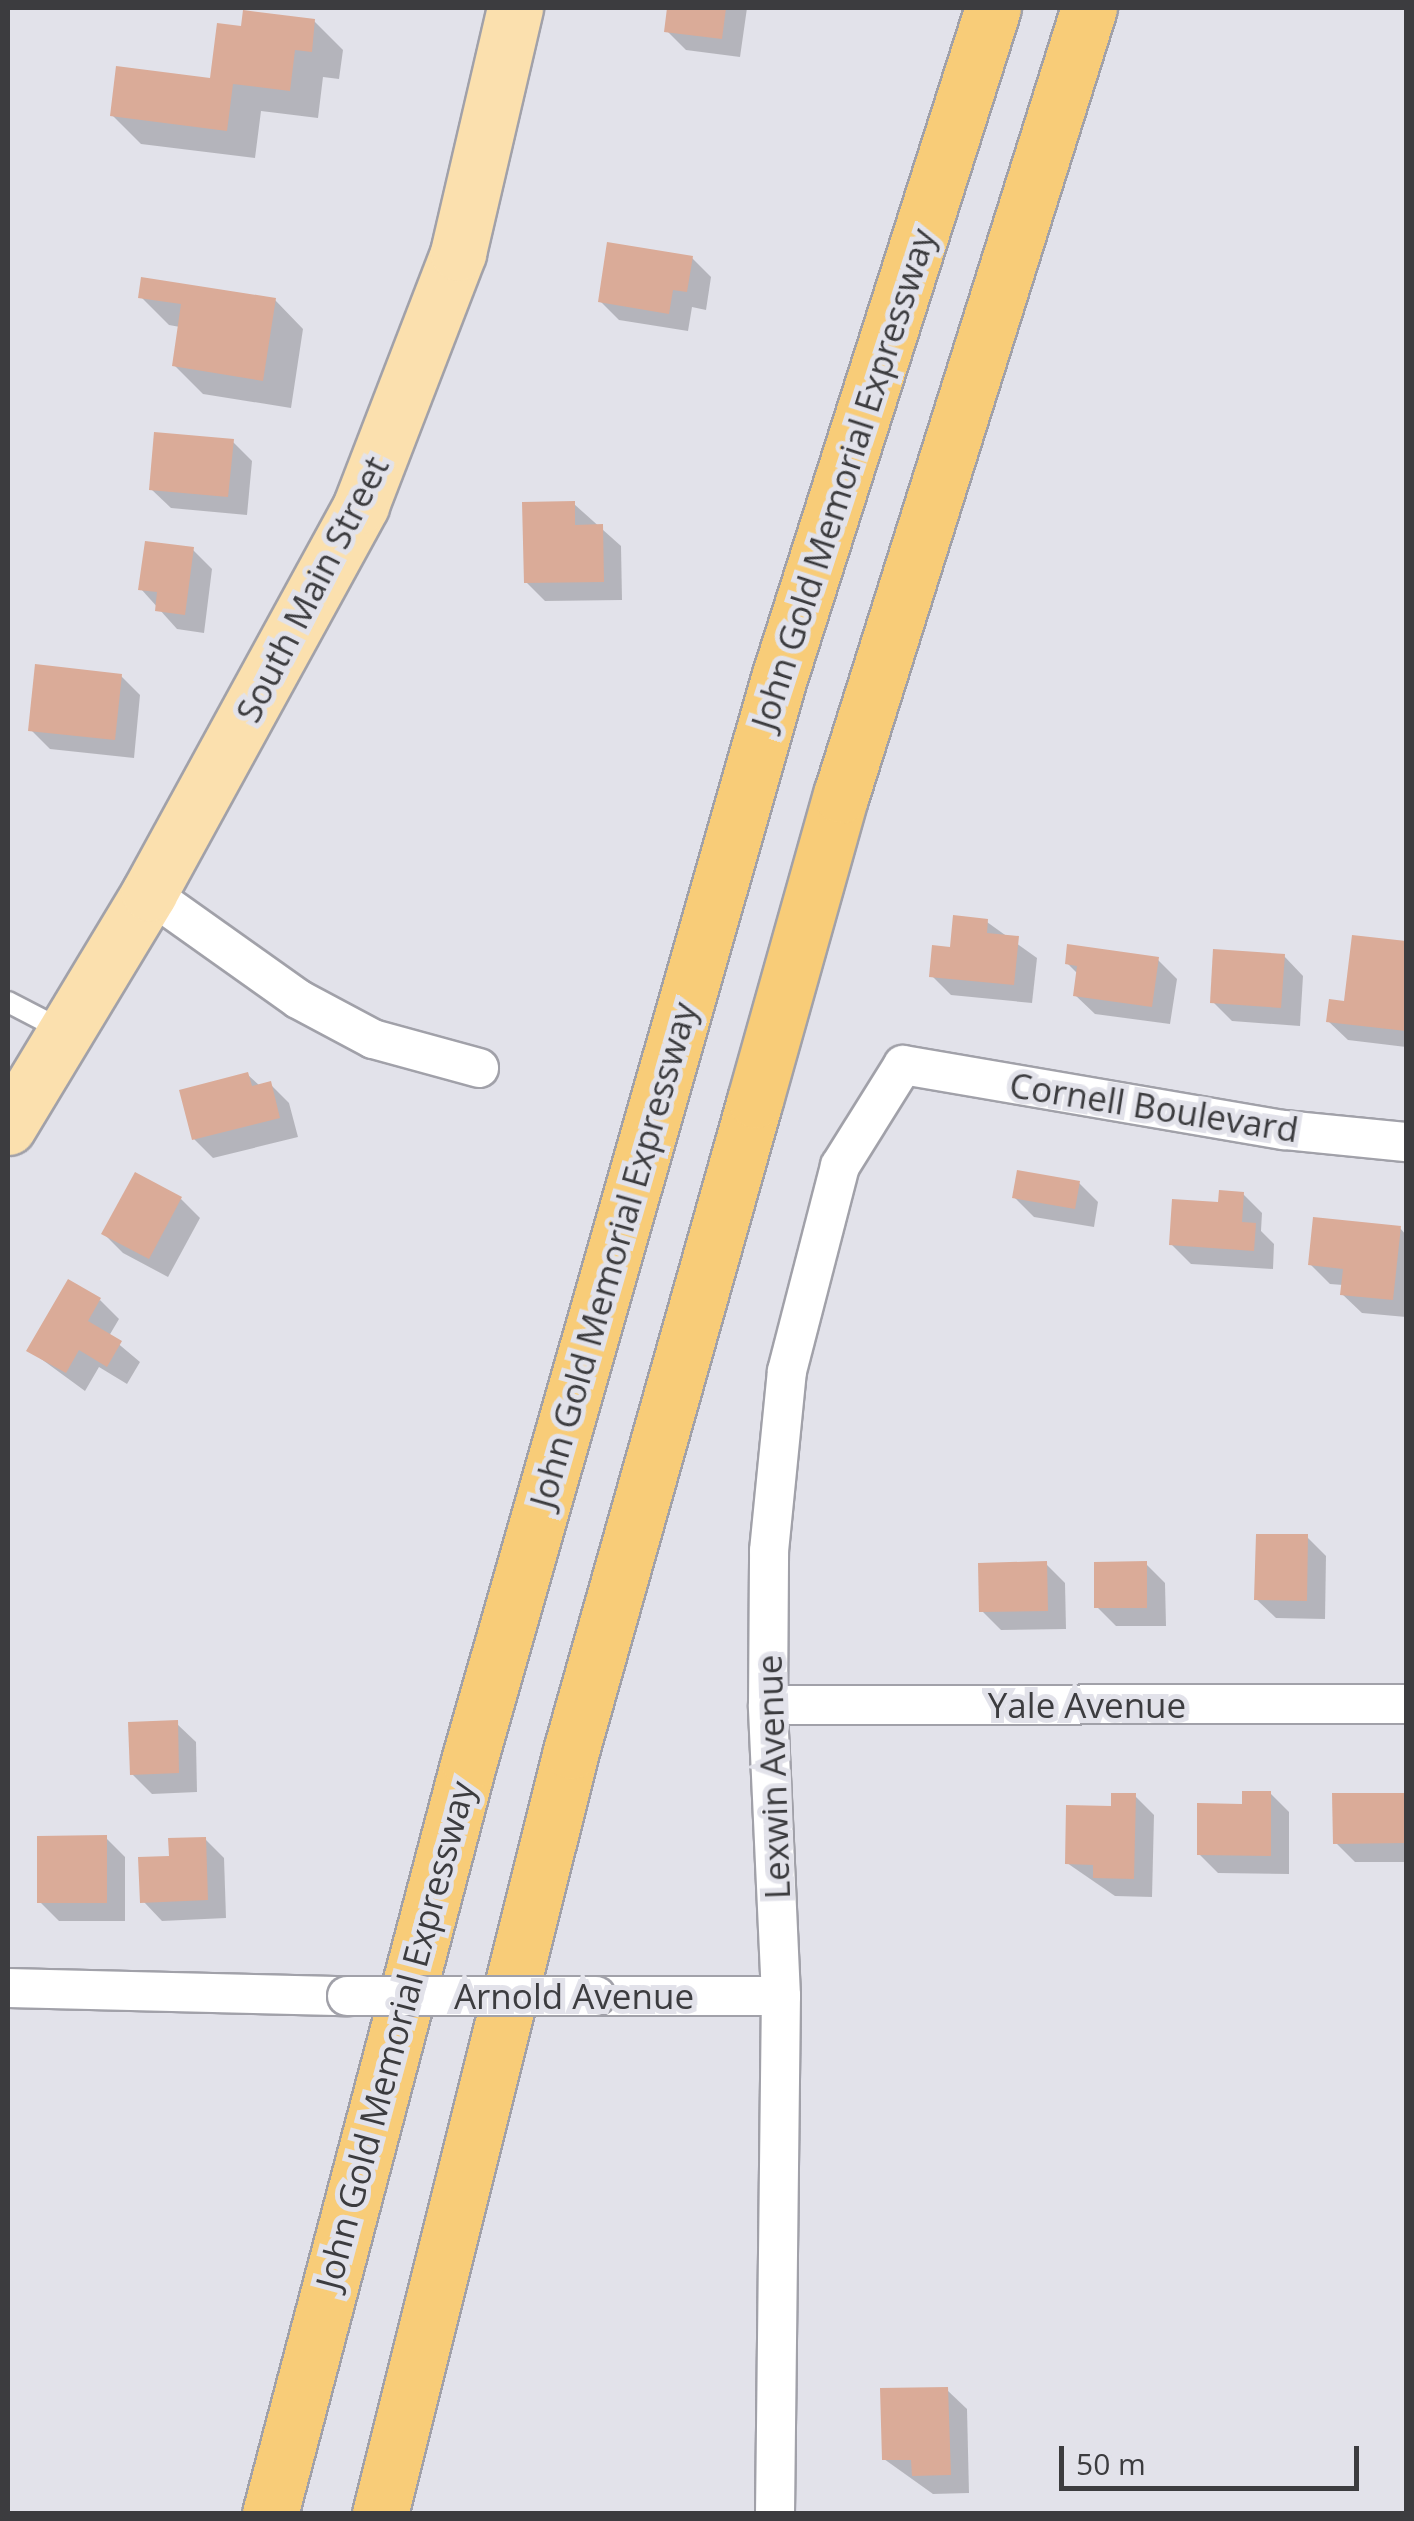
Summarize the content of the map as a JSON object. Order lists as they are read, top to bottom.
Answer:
{
  "streets": {
    "highway": ["John Gold Memorial Expressway"],
    "main road": ["South Main Street"],
    "street": [
      "Cornell Boulevard",
      "Yale Avenue",
      "Lexwin Avenue",
      "Arnold Avenue"
    ]
  },
  "crossings": [
    ["Cornell Boulevard", "Lexwin Avenue"],
    ["Yale Avenue", "Lexwin Avenue"],
    ["Lexwin Avenue", "Arnold Avenue"]
  ],
  "scale_bar": "50 m"
}
